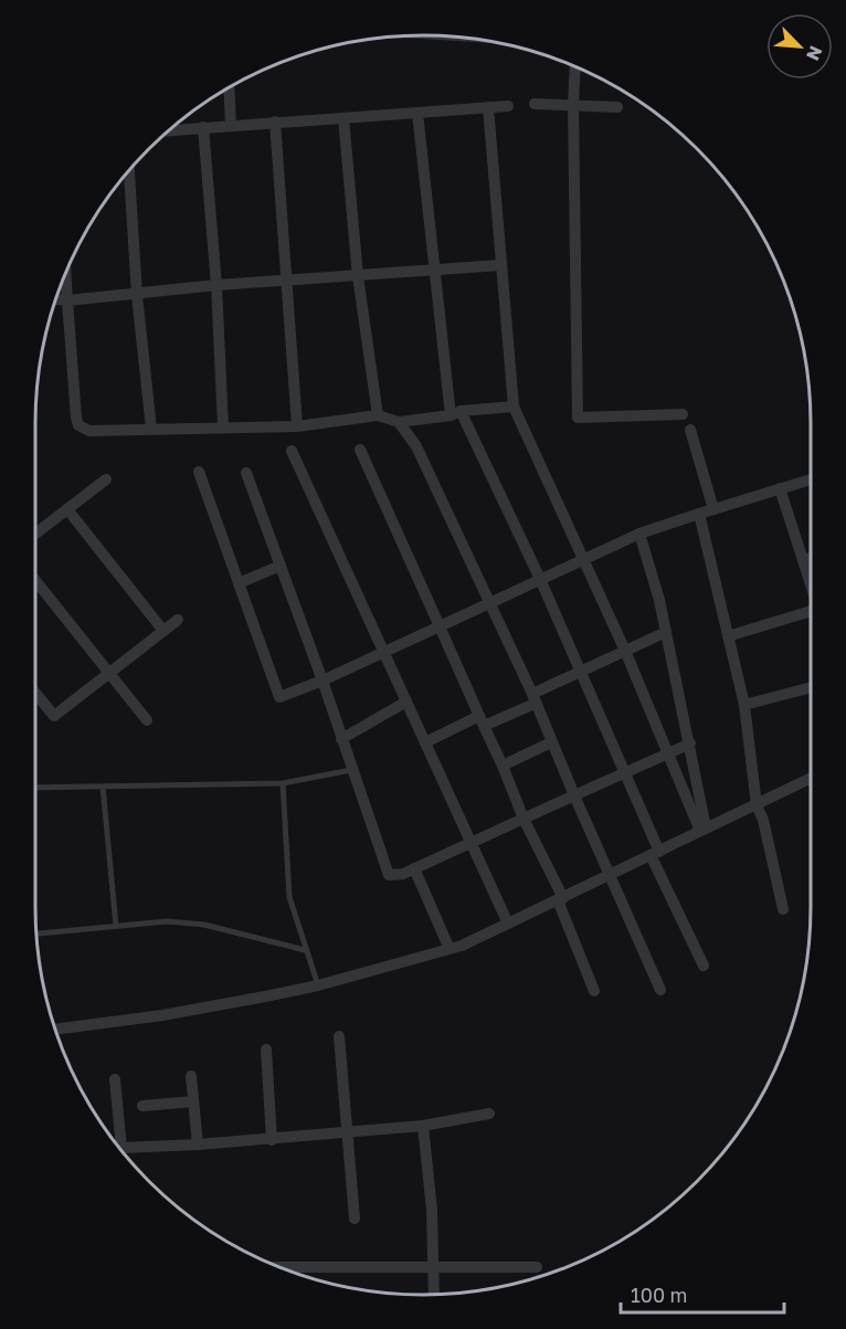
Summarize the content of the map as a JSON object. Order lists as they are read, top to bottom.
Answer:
{
  "scale_bar": "100 m",
  "north": "bottom right"
}
